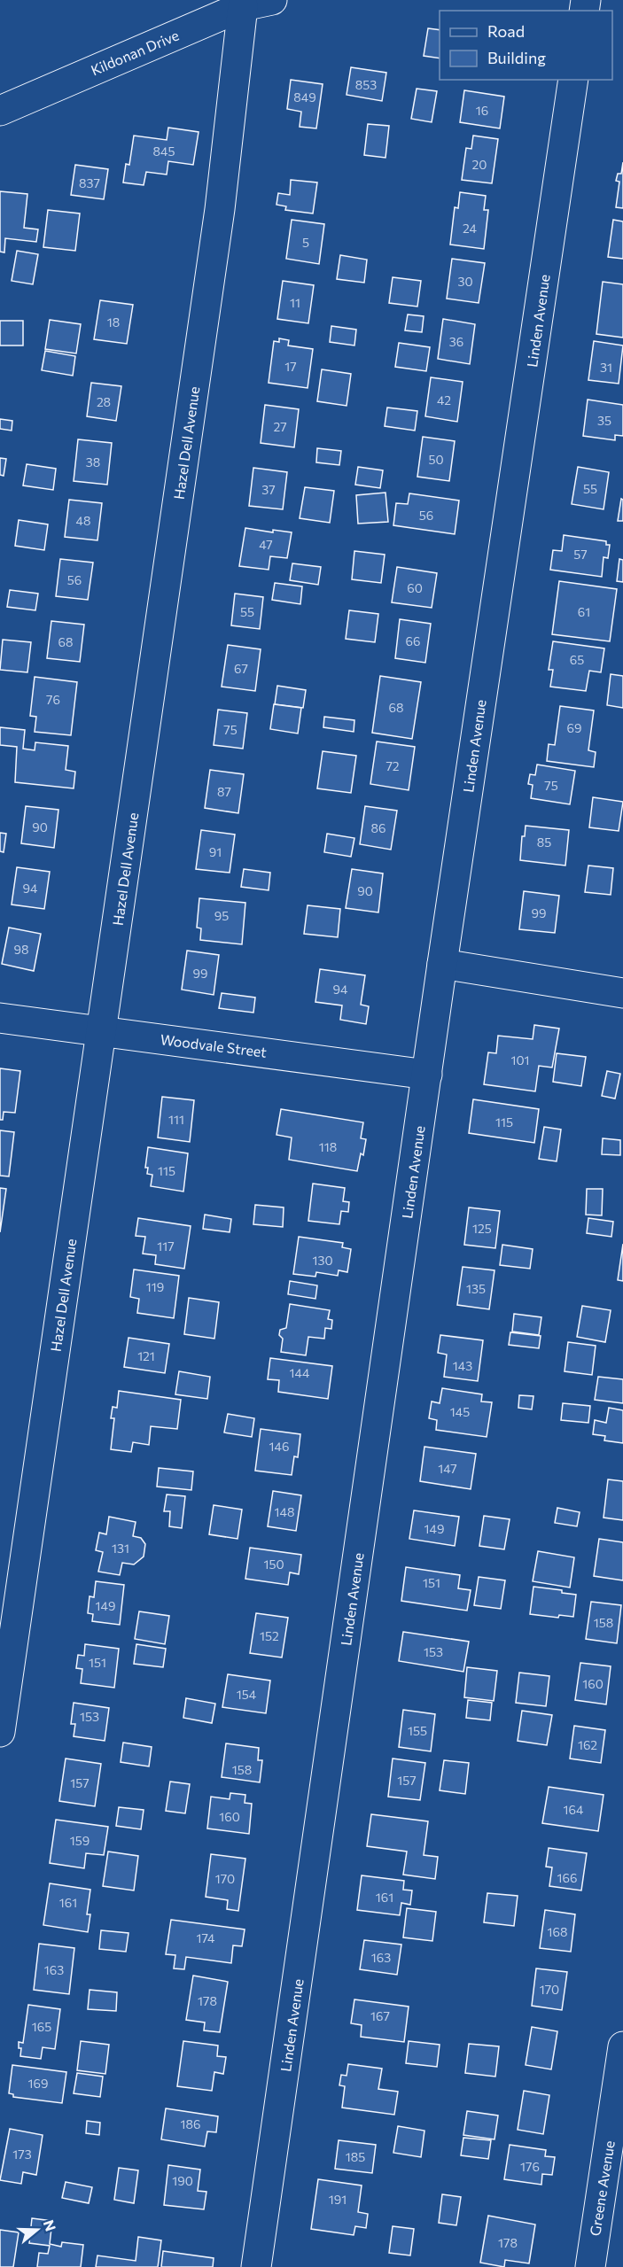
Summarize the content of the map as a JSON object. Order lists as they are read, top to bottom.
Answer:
{
  "streets": {
    "street": [
      "Kildonan Drive",
      "Linden Avenue",
      "Hazel Dell Avenue",
      "Woodvale Street",
      "Greene Avenue"
    ]
  },
  "crossings": [
    ["Kildonan Drive", "Hazel Dell Avenue"],
    ["Linden Avenue", "Woodvale Street"],
    ["Hazel Dell Avenue", "Woodvale Street"]
  ],
  "house_numbers": [
    "853",
    "849",
    "16",
    "845",
    "20",
    "837",
    "24",
    "5",
    "30",
    "11",
    "18",
    "36",
    "17",
    "31",
    "42",
    "28",
    "35",
    "27",
    "50",
    "38",
    "55",
    "37",
    "56",
    "48",
    "47",
    "57",
    "56",
    "60",
    "55",
    "61",
    "66",
    "68",
    "65",
    "67",
    "76",
    "68",
    "69",
    "75",
    "72",
    "75",
    "87",
    "90",
    "86",
    "85",
    "91",
    "94",
    "90",
    "99",
    "95",
    "98",
    "99",
    "94",
    "101",
    "111",
    "115",
    "118",
    "115",
    "125",
    "117",
    "130",
    "119",
    "135",
    "121",
    "143",
    "144",
    "145",
    "146",
    "147",
    "148",
    "149",
    "131",
    "150",
    "151",
    "149",
    "158",
    "152",
    "153",
    "151",
    "160",
    "154",
    "153",
    "155",
    "162",
    "158",
    "157",
    "157",
    "164",
    "160",
    "159",
    "166",
    "170",
    "161",
    "161",
    "168",
    "174",
    "163",
    "163",
    "170",
    "178",
    "167",
    "165",
    "169",
    "186",
    "173",
    "185",
    "176",
    "190",
    "191",
    "178"
  ],
  "legend": ["Road", "Building"],
  "north": "right"
}
